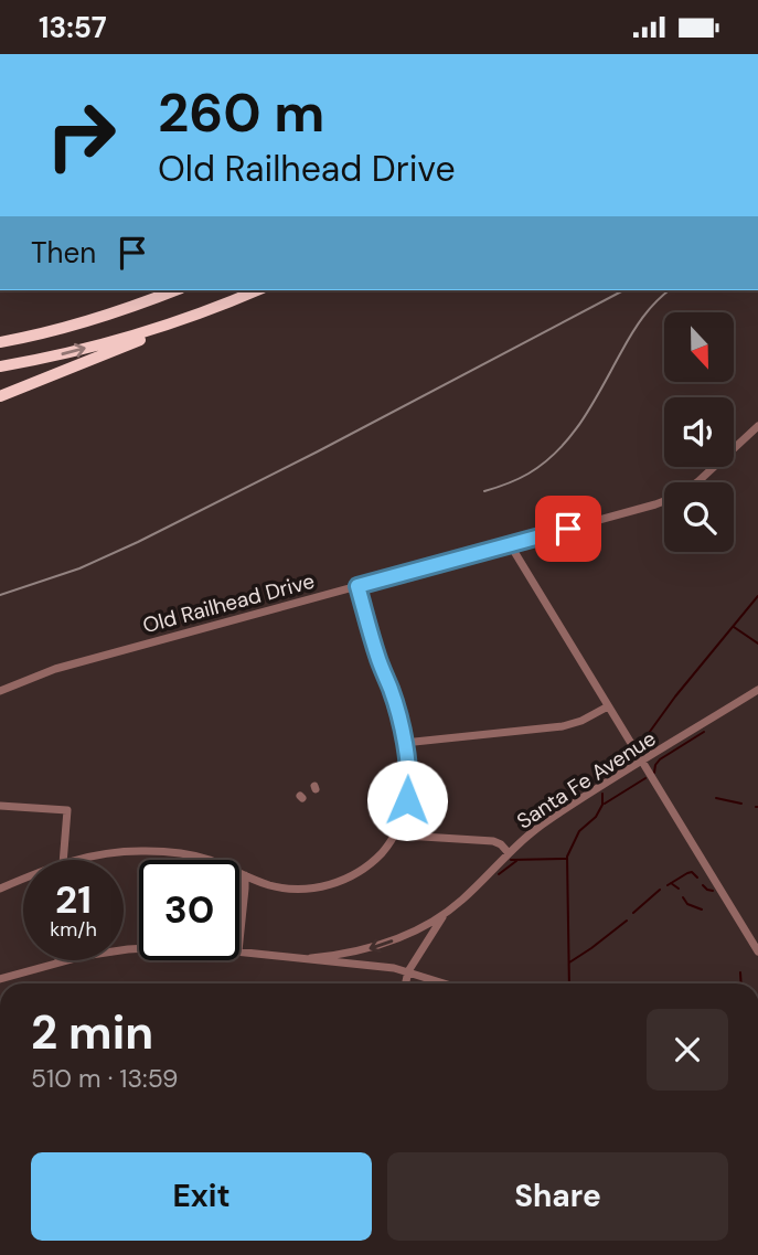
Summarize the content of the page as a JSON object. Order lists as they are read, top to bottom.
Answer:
{
  "streets": {
    "street": ["Old Railhead Drive", "Santa Fe Avenue"]
  },
  "north": "bottom",
  "page": {
    "status": "13:57",
    "turn": ["260 m", "Old Railhead Drive"],
    "then": "Then",
    "speed": "21 km/h",
    "limit": "30",
    "heading": ["2 min", "510 m · 13:59"],
    "buttons": ["Exit", "Share"]
  }
}
